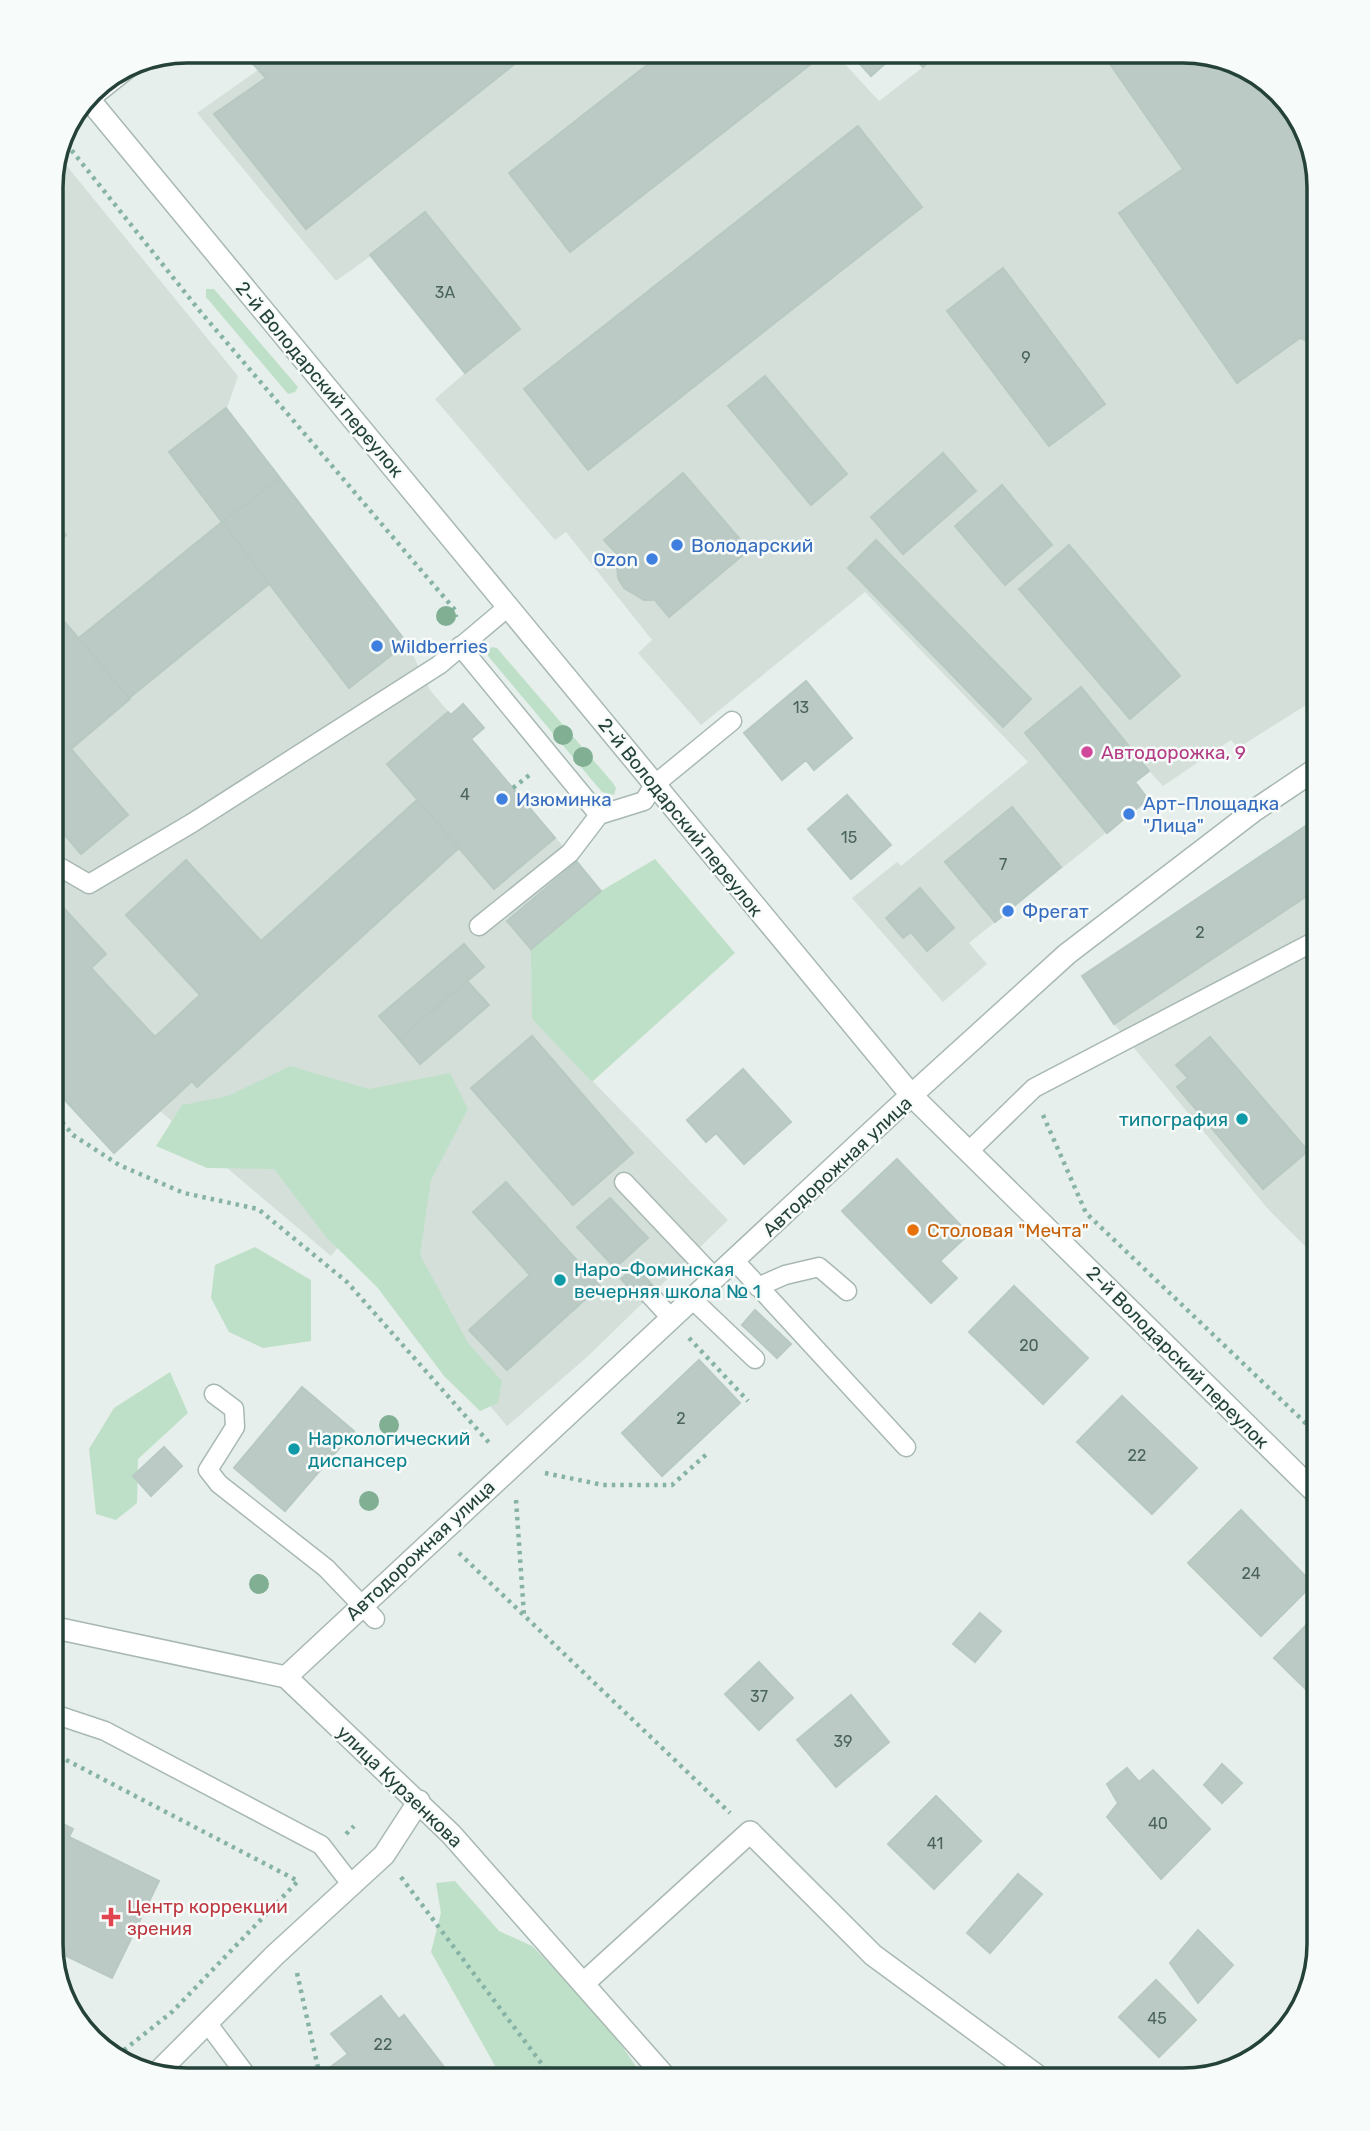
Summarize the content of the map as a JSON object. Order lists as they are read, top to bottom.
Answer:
{
  "streets": {
    "street": ["2-й Володарский переулок", "Автодорожная улица", "улица Курзенкова"]
  },
  "crossings": [
    ["2-й Володарский переулок", "Автодорожная улица"],
    ["Автодорожная улица", "улица Курзенкова"]
  ],
  "places": {
    "other": [
      "Володарский",
      "Ozon",
      "Wildberries",
      "Автодорожка, 9",
      "Изюминка",
      "Арт-Площадка \"Лица\"",
      "Фрегат",
      "типография",
      "Столовая \"Мечта\"",
      "Наро-Фоминская вечерняя школа № 1",
      "Наркологический диспансер"
    ],
    "health": ["Центр коррекции зрения"]
  },
  "house_numbers": [
    "3А",
    "9",
    "13",
    "4",
    "15",
    "7",
    "2",
    "20",
    "2",
    "22",
    "24",
    "37",
    "39",
    "40",
    "41",
    "45",
    "22"
  ]
}
